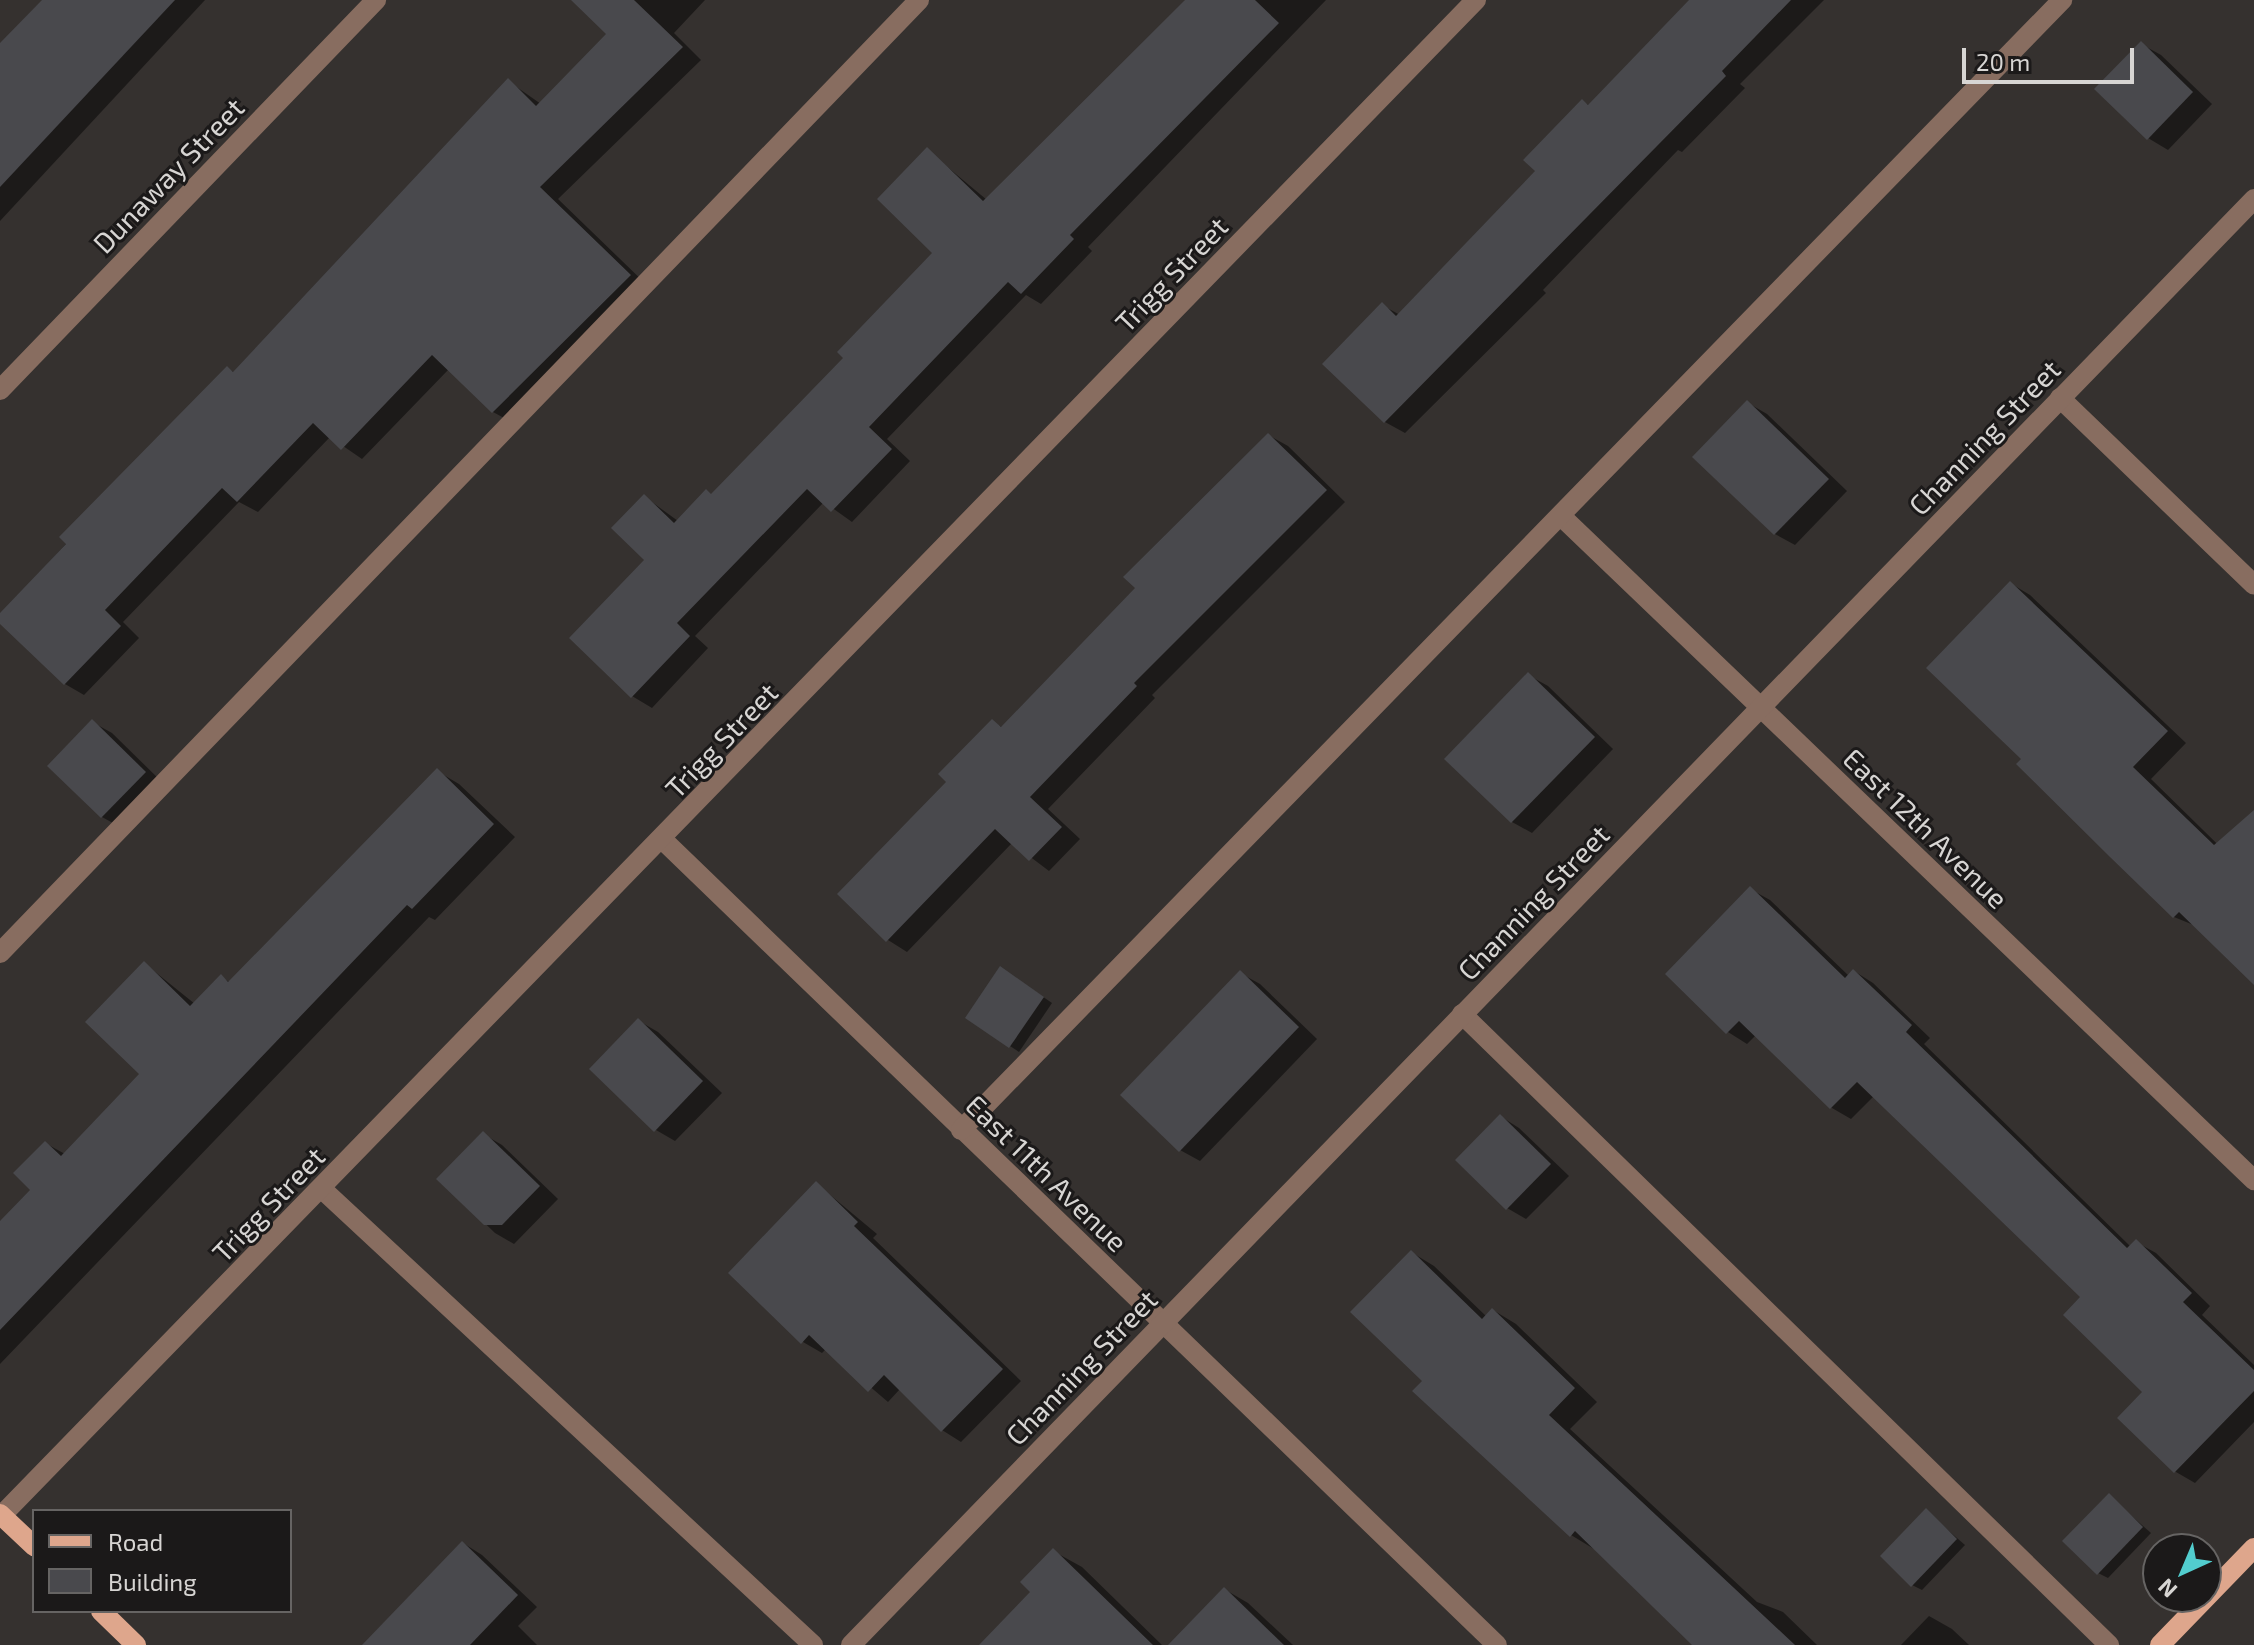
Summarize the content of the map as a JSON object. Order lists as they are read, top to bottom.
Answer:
{
  "streets": {
    "street": [
      "Dunaway Street",
      "Trigg Street",
      "Channing Street",
      "East 12th Avenue",
      "East 11th Avenue"
    ]
  },
  "crossings": [
    ["Trigg Street", "East 11th Avenue"],
    ["Channing Street", "East 12th Avenue"],
    ["Channing Street", "East 11th Avenue"]
  ],
  "legend": ["Road", "Building"],
  "scale_bar": "20 m",
  "north": "bottom left"
}
